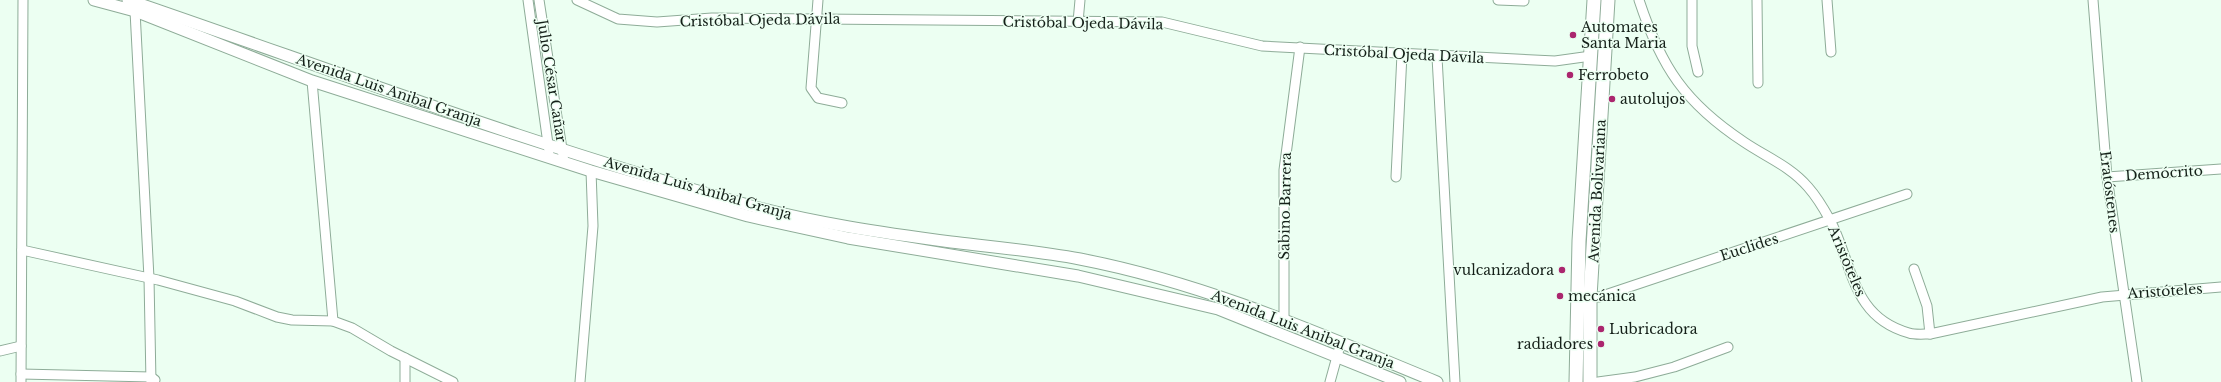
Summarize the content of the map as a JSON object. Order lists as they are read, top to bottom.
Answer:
{
  "streets": {
    "highway": ["Avenida Bolivariana"],
    "main road": ["Avenida Luis Anibal Granja"],
    "street": [
      "Cristóbal Ojeda Dávila",
      "Julio César Cañar",
      "Demócrito",
      "Eratóstenes",
      "Sabino Barrera",
      "Euclides",
      "Aristóteles"
    ]
  },
  "crossings": [
    ["Cristóbal Ojeda Dávila", "Avenida Bolivariana"],
    ["Cristóbal Ojeda Dávila", "Sabino Barrera"],
    ["Julio César Cañar", "Avenida Luis Anibal Granja"],
    ["Avenida Luis Anibal Granja", "Sabino Barrera"],
    ["Demócrito", "Eratóstenes"],
    ["Avenida Bolivariana", "Euclides"],
    ["Eratóstenes", "Aristóteles"],
    ["Euclides", "Aristóteles"]
  ],
  "places": [
    "Automates Santa Maria",
    "Ferrobeto",
    "autolujos",
    "vulcanizadora",
    "mecánica",
    "Lubricadora",
    "radiadores"
  ]
}
